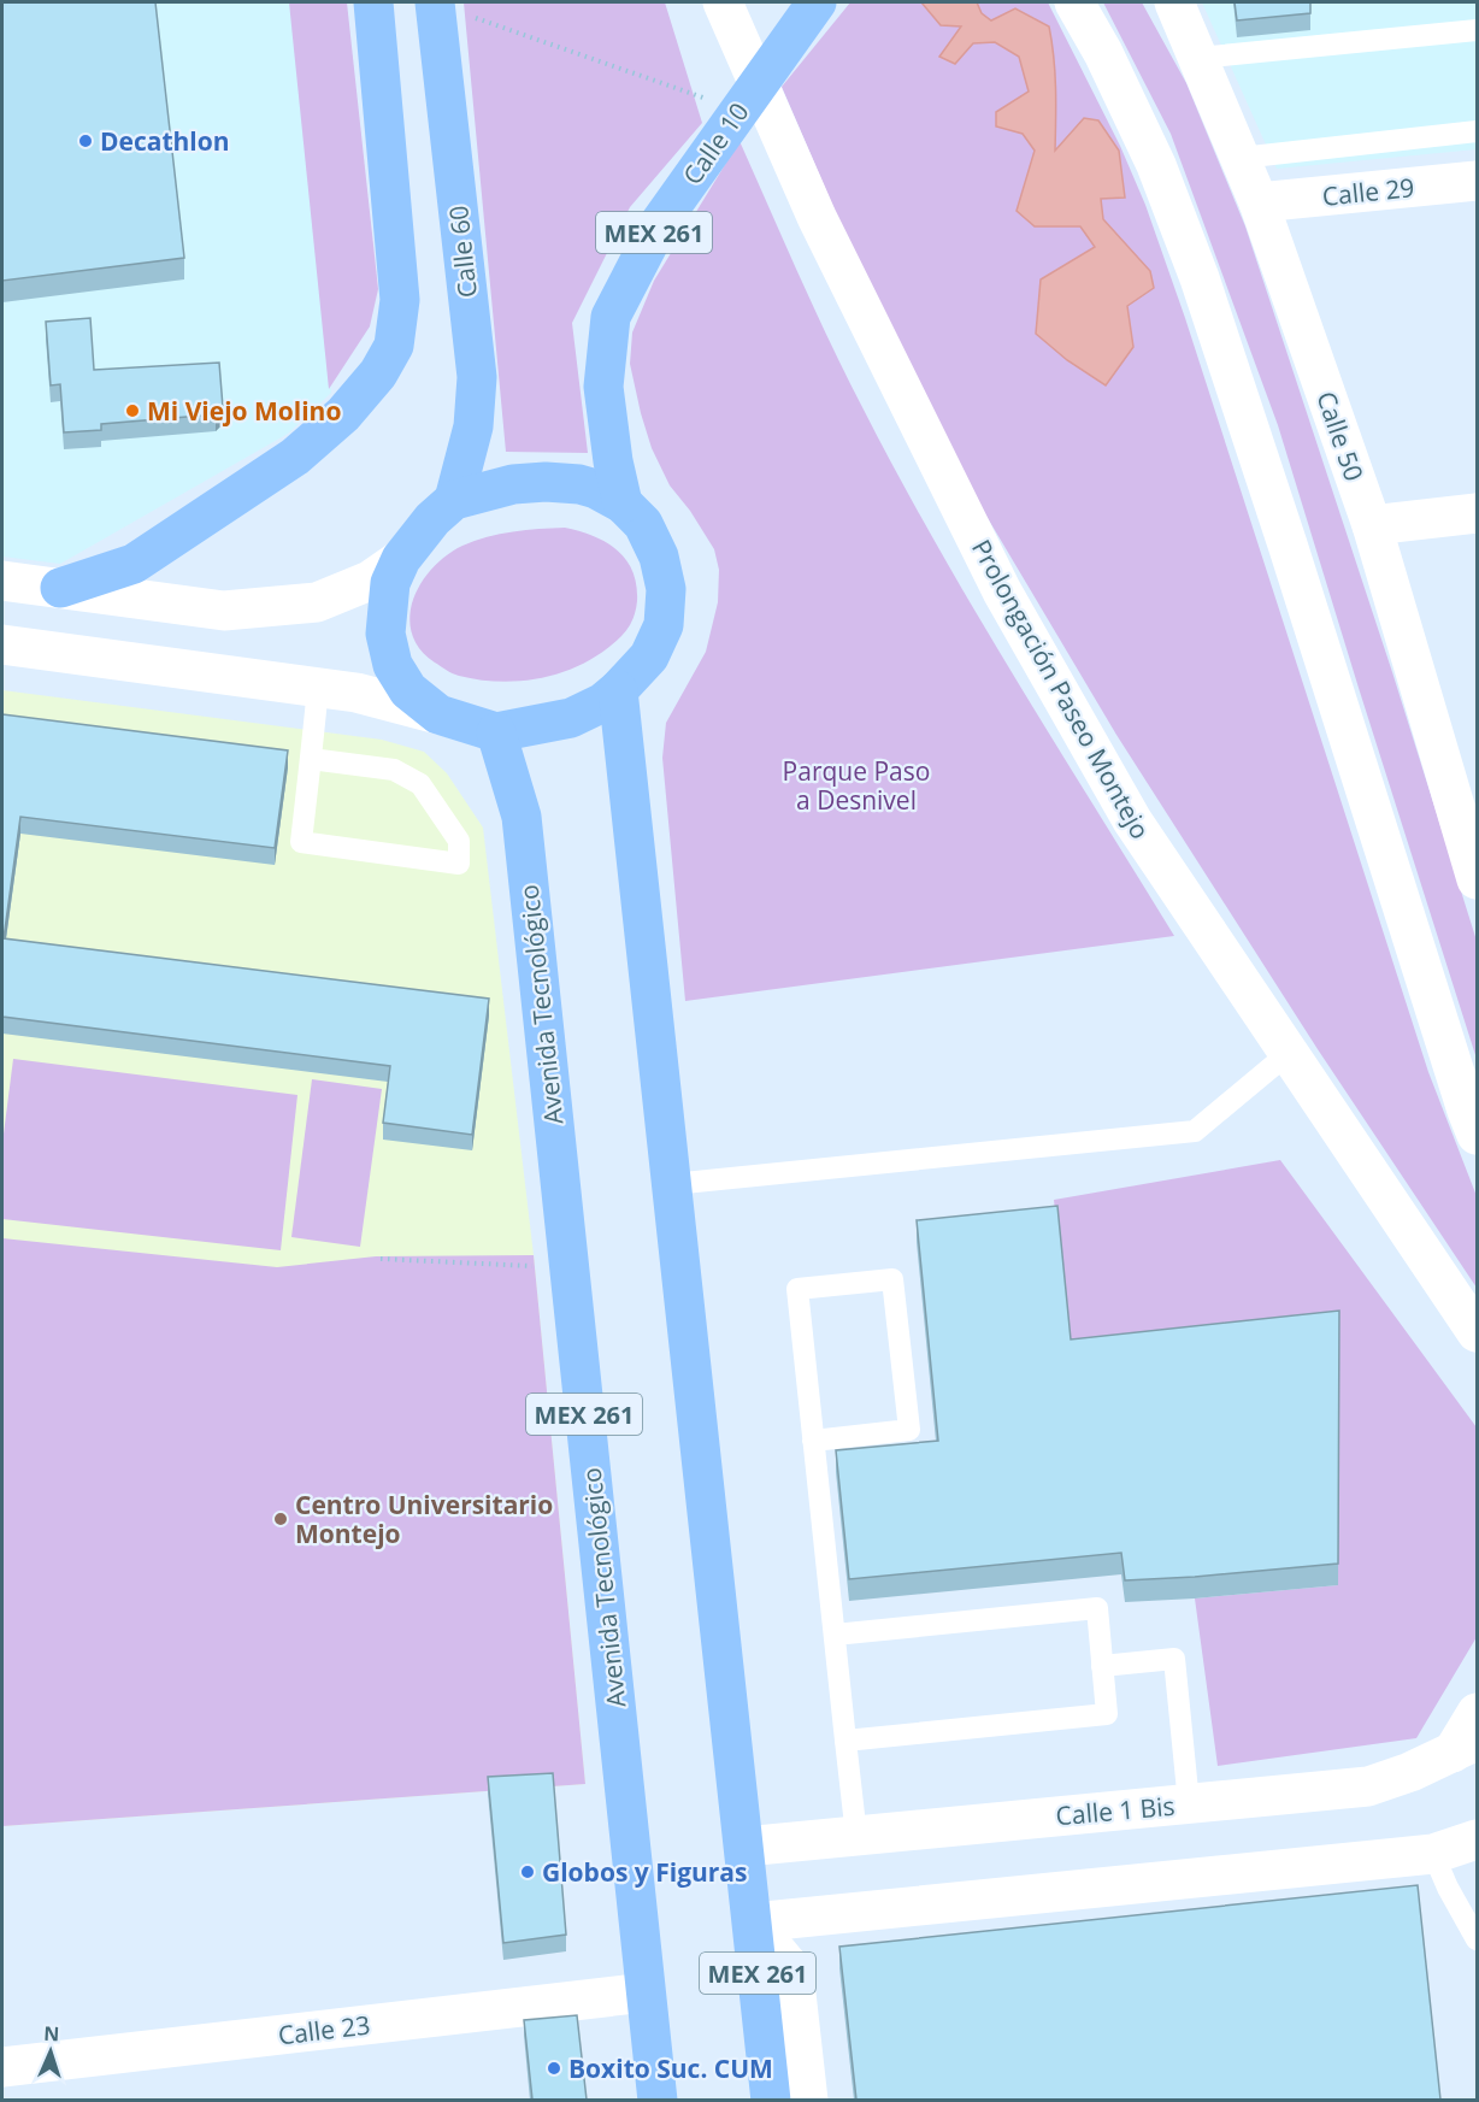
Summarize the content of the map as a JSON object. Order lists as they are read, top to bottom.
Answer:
{
  "streets": {
    "main road": [
      "Calle 10",
      "Calle 29",
      "MEX 261",
      "Calle 60",
      "Calle 50",
      "Prolongación Paseo Montejo",
      "Avenida Tecnológico",
      "Calle 1 Bis",
      "Calle 23"
    ]
  },
  "crossings": [
    ["Calle 29", "Calle 50"],
    ["MEX 261", "Calle 1 Bis"],
    ["Avenida Tecnológico", "Calle 23"]
  ],
  "parks": ["Parque Paso a Desnivel"],
  "places": [
    "Decathlon",
    "Mi Viejo Molino",
    "Centro Universitario Montejo",
    "Globos y Figuras",
    "Boxito Suc. CUM"
  ],
  "north": "top"
}
